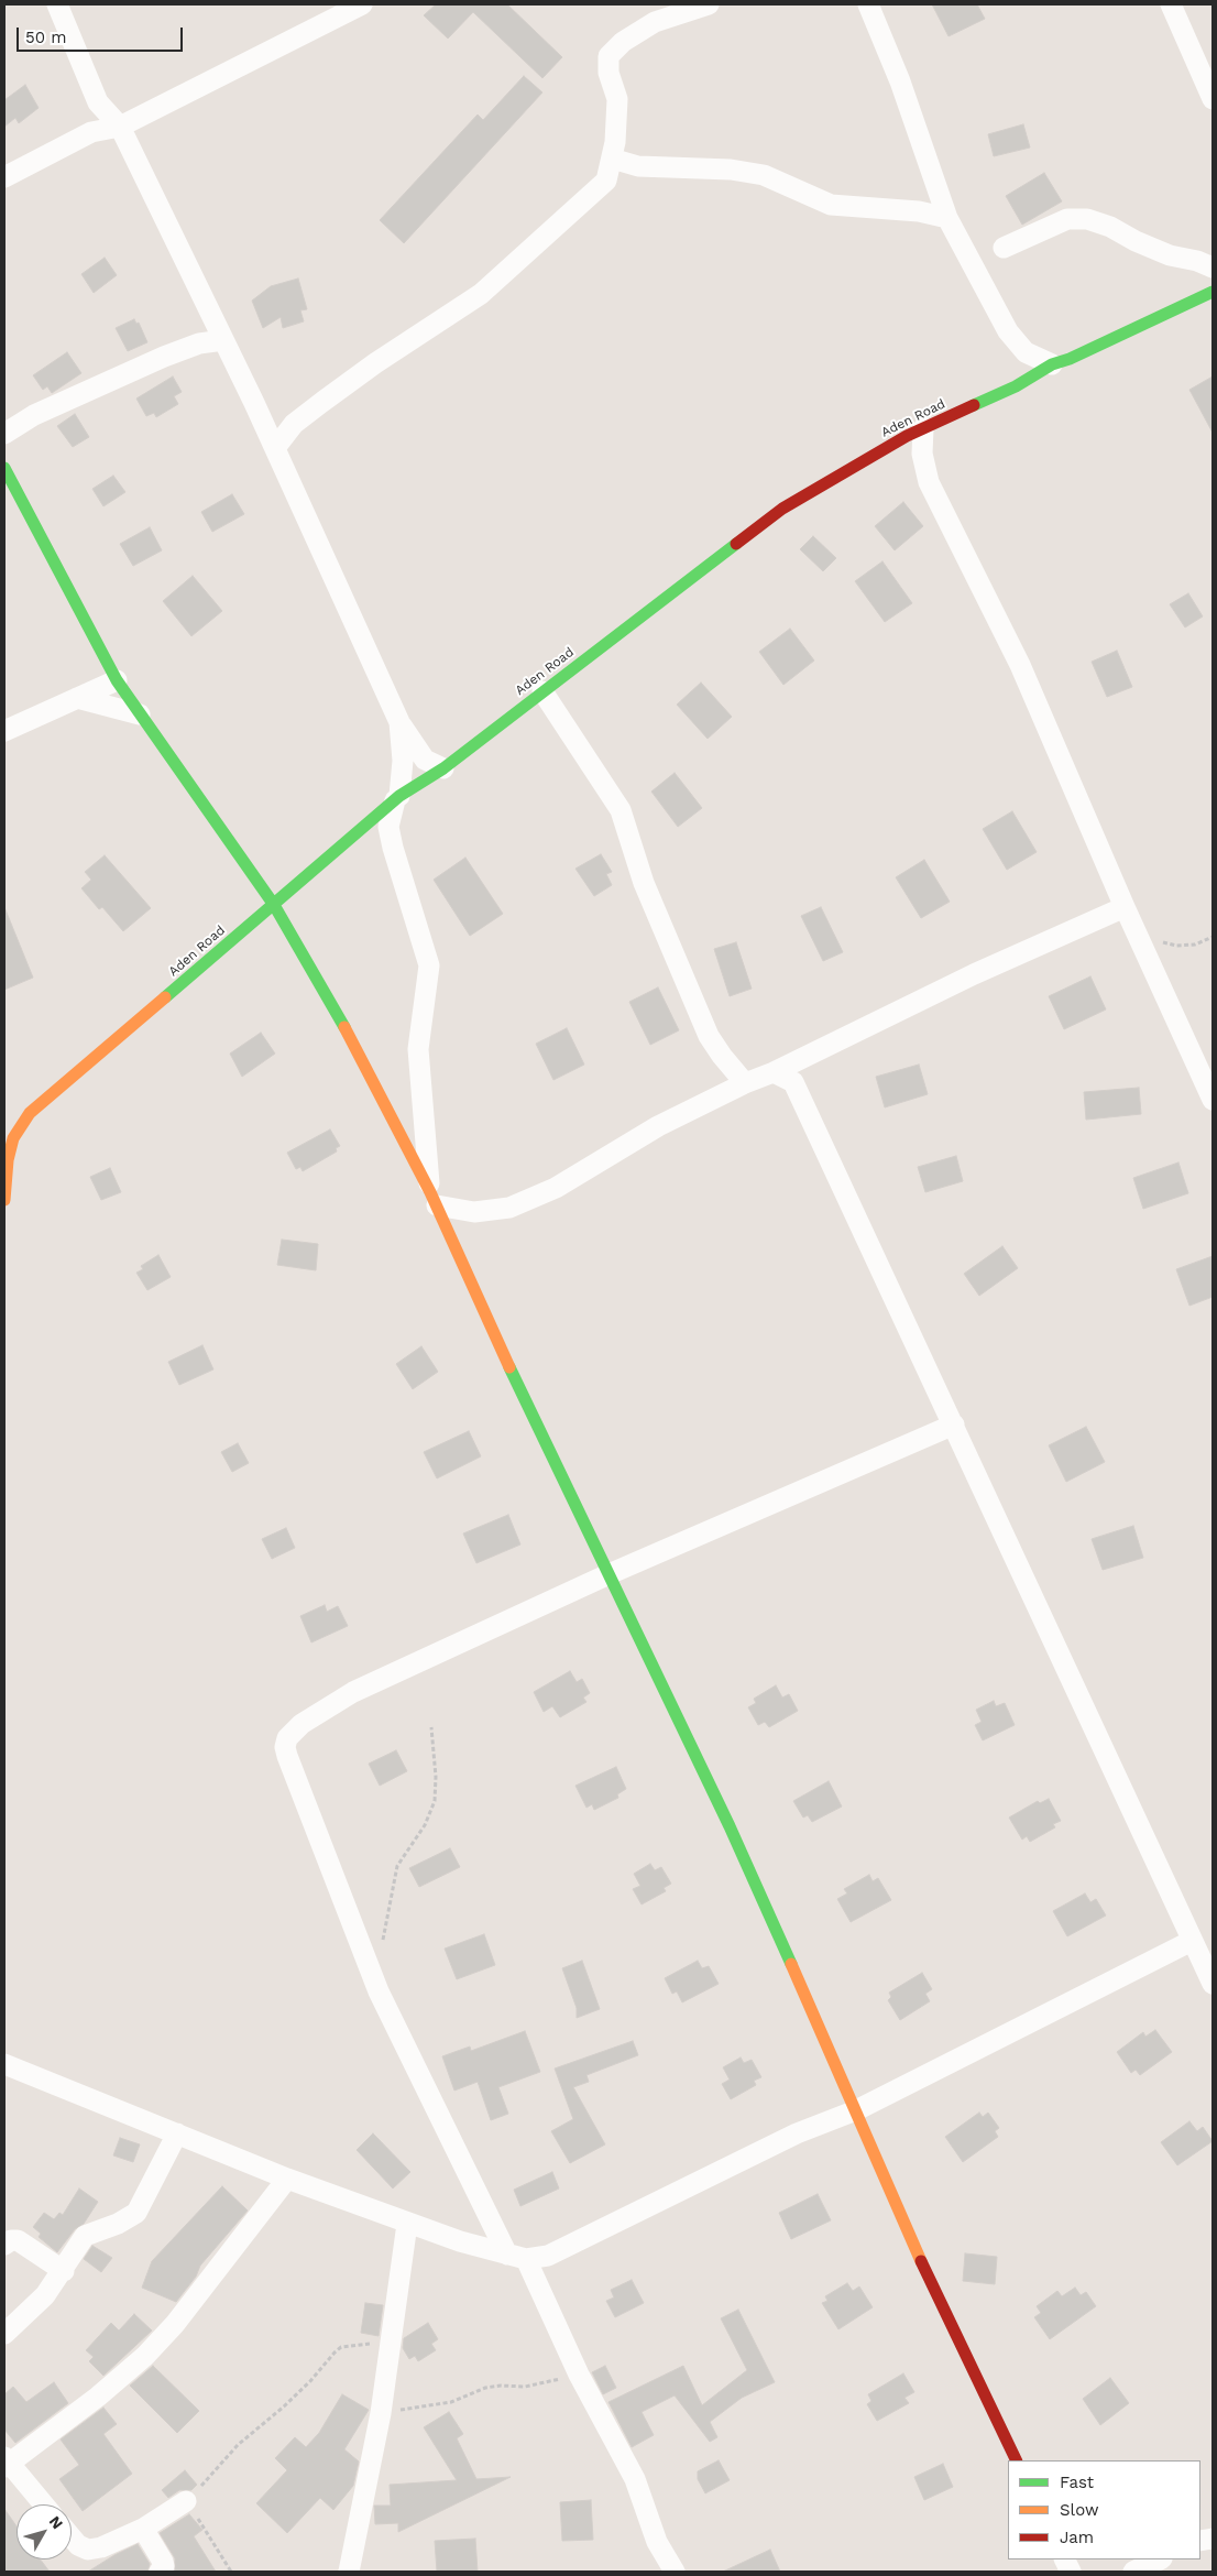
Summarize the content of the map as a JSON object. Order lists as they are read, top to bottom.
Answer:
{
  "streets": {
    "street": ["Aden Road"]
  },
  "legend": ["Fast", "Slow", "Jam"],
  "scale_bar": "50 m",
  "north": "top right"
}
